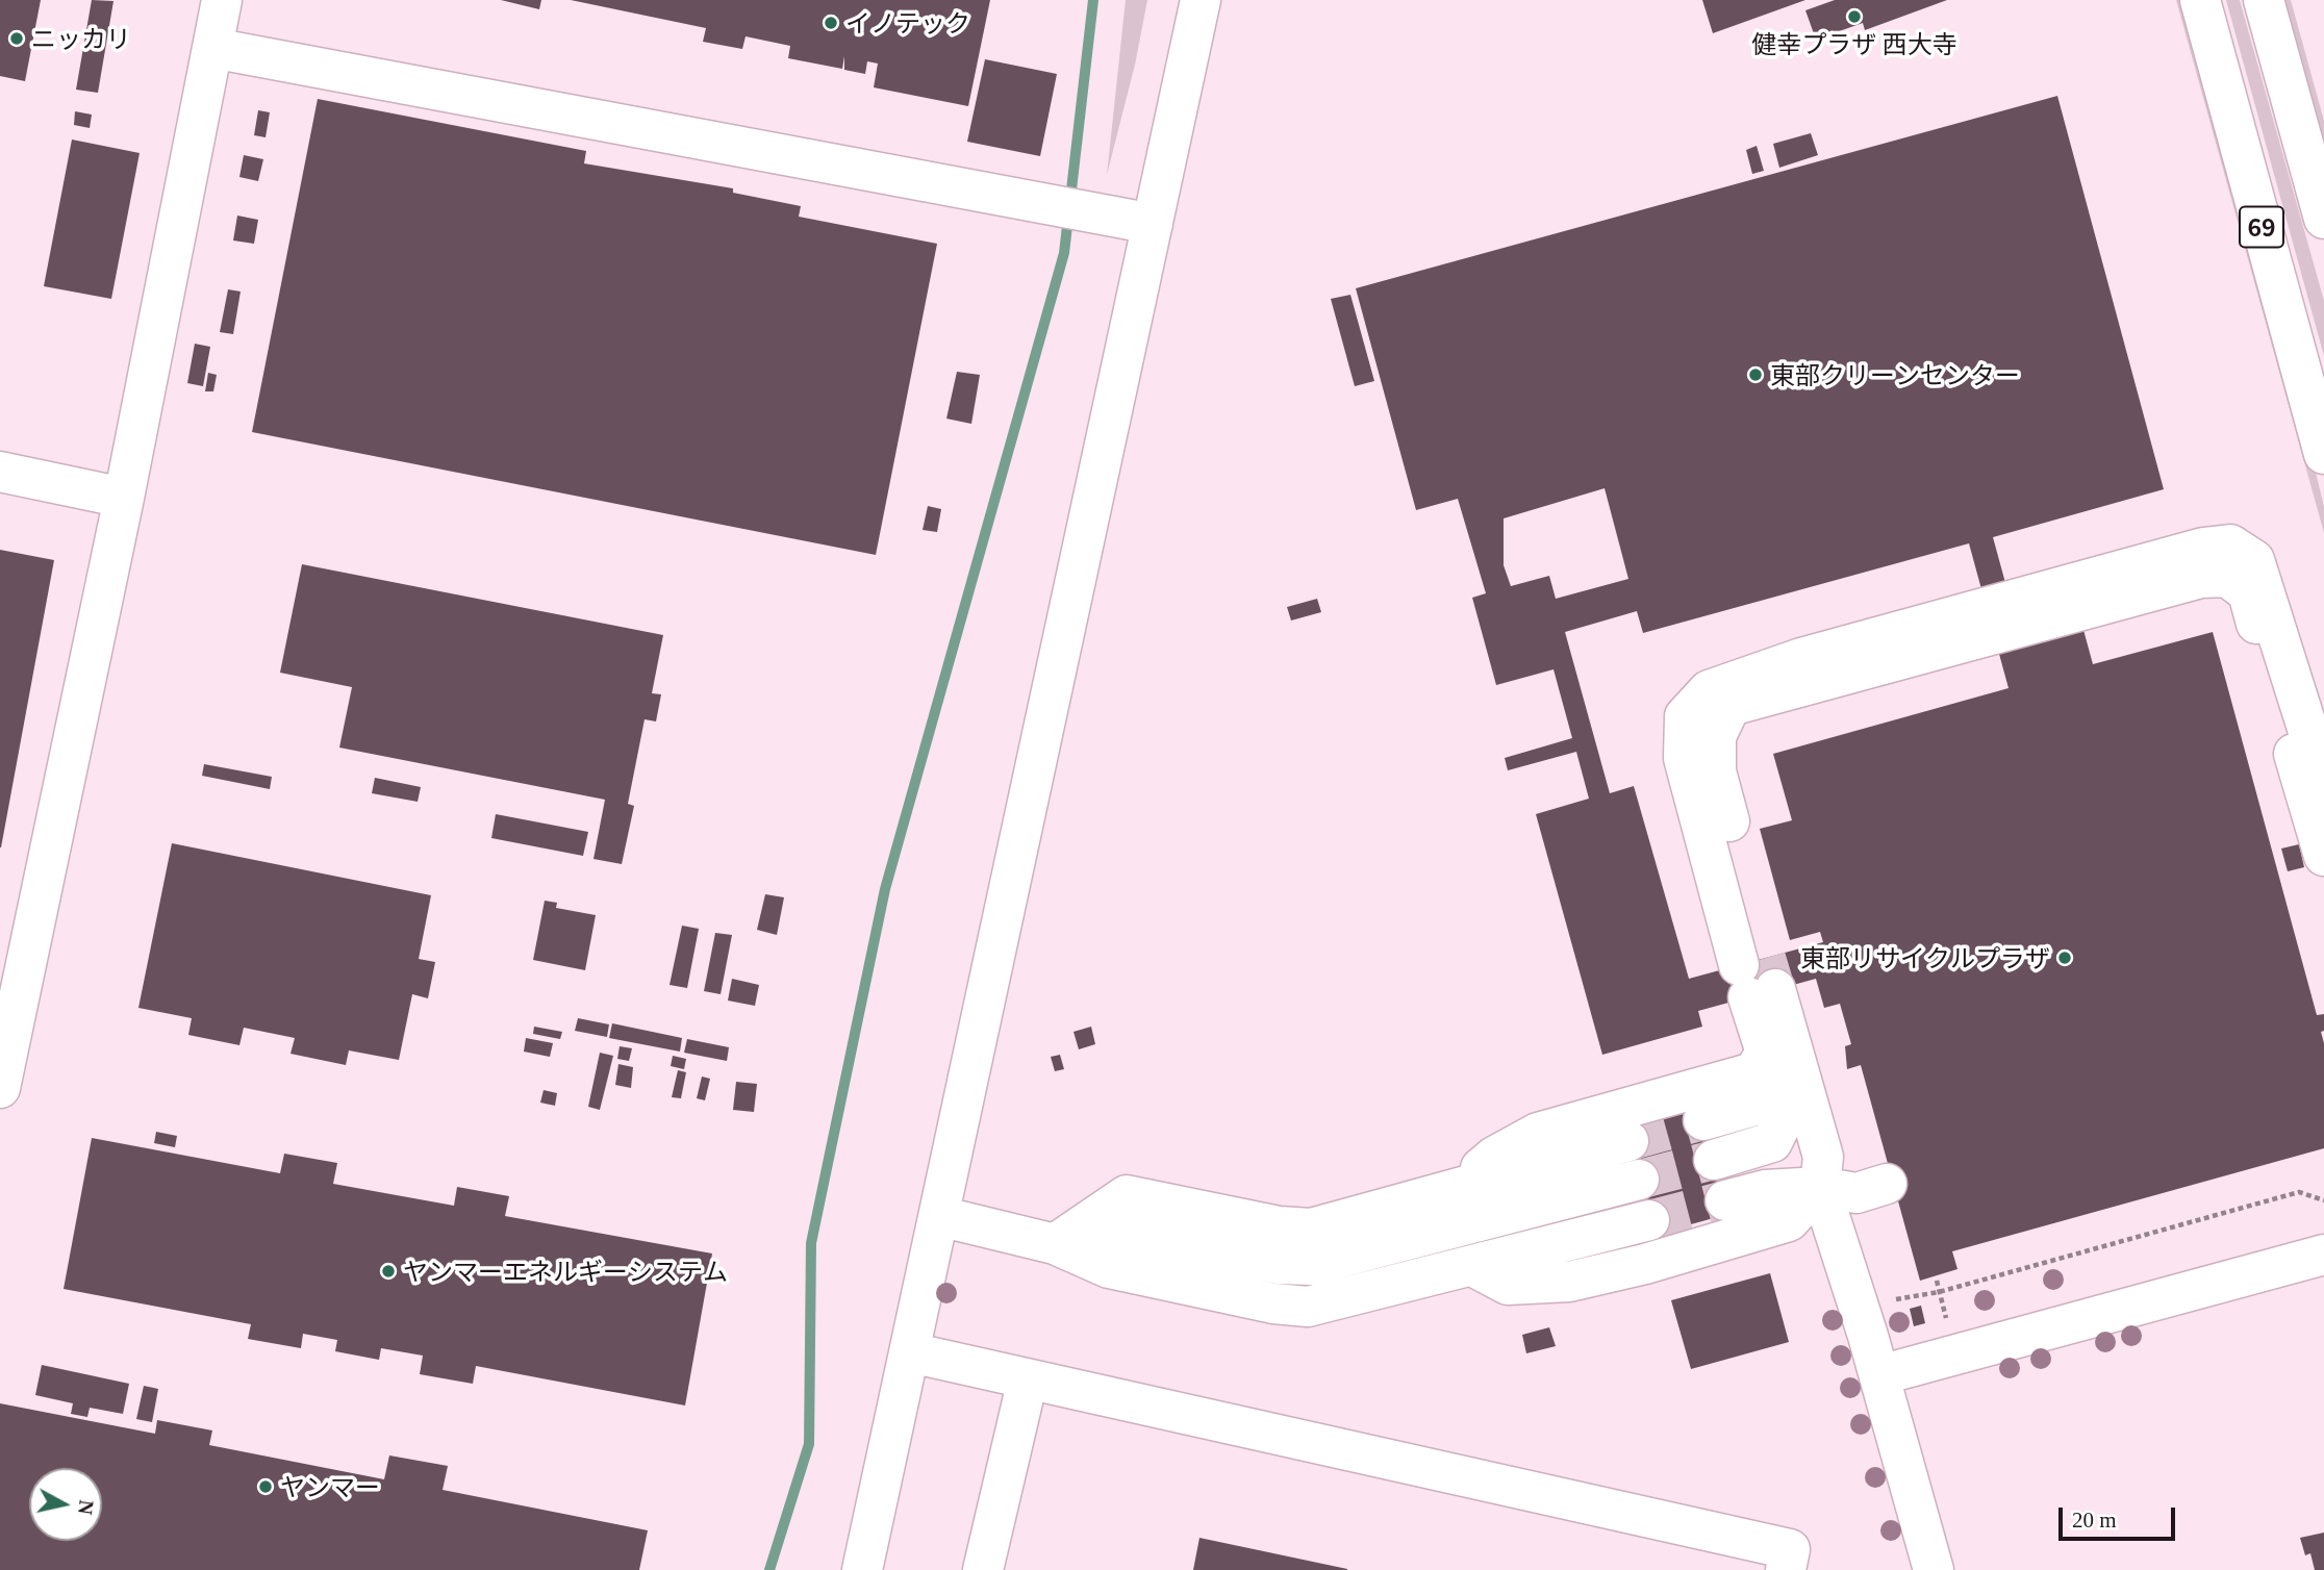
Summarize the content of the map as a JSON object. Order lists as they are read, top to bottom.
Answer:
{
  "streets": {
    "street": ["69"]
  },
  "places": [
    "健幸プラザ 西大寺",
    "イノテック",
    "ニッカリ",
    "東部クリーンセンター",
    "東部リサイクルプラザ",
    "ヤンマーエネルギーシステム",
    "ヤンマー"
  ],
  "scale_bar": "20 m",
  "north": "right"
}
